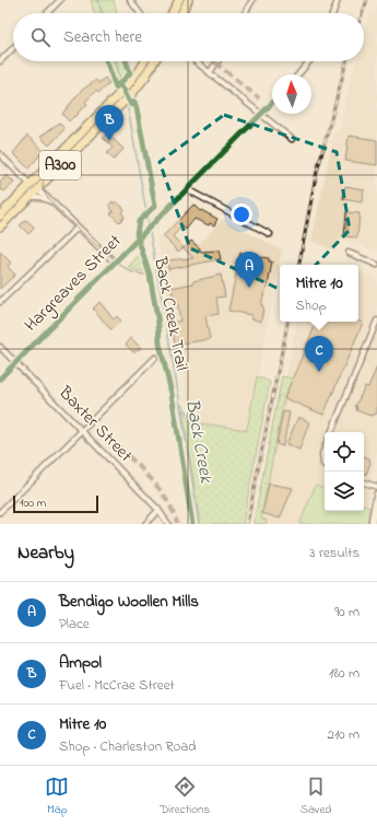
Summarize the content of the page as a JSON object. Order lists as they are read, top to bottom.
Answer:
{
  "streets": {
    "highway": ["A300"],
    "street": ["Hargreaves Street", "Baxter Street"],
    "cycle path": ["Back Creek Trail"]
  },
  "crossings": [
    ["Hargreaves Street", "Baxter Street"]
  ],
  "water": ["Back Creek"],
  "scale_bar": "100 m",
  "north": "top",
  "page": {
    "search": "Search here",
    "pins": ["B", "A", "C"],
    "popup": ["Mitre 10", "Shop"],
    "scale": "100 m",
    "heading": ["Nearby", "3 results"],
    "list": [
      {
        "mark": "A",
        "name": "Bendigo Woollen Mills",
        "note": "Place",
        "value": "90 m"
      },
      {
        "mark": "B",
        "name": "Ampol",
        "note": "Fuel · McCrae Street",
        "value": "180 m"
      },
      {
        "mark": "C",
        "name": "Mitre 10",
        "note": "Shop · Charleston Road",
        "value": "210 m"
      }
    ],
    "nav": ["Map", "Directions", "Saved"]
  }
}
